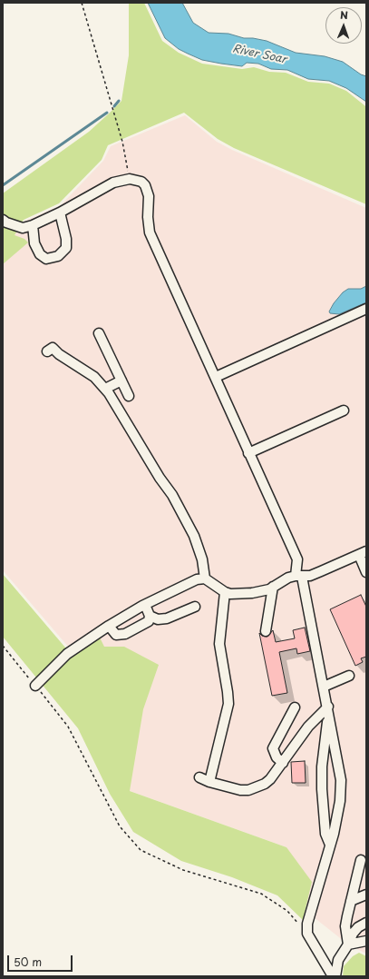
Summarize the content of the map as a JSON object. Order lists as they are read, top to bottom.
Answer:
{
  "water": ["River Soar"],
  "scale_bar": "50 m",
  "north": "top"
}
